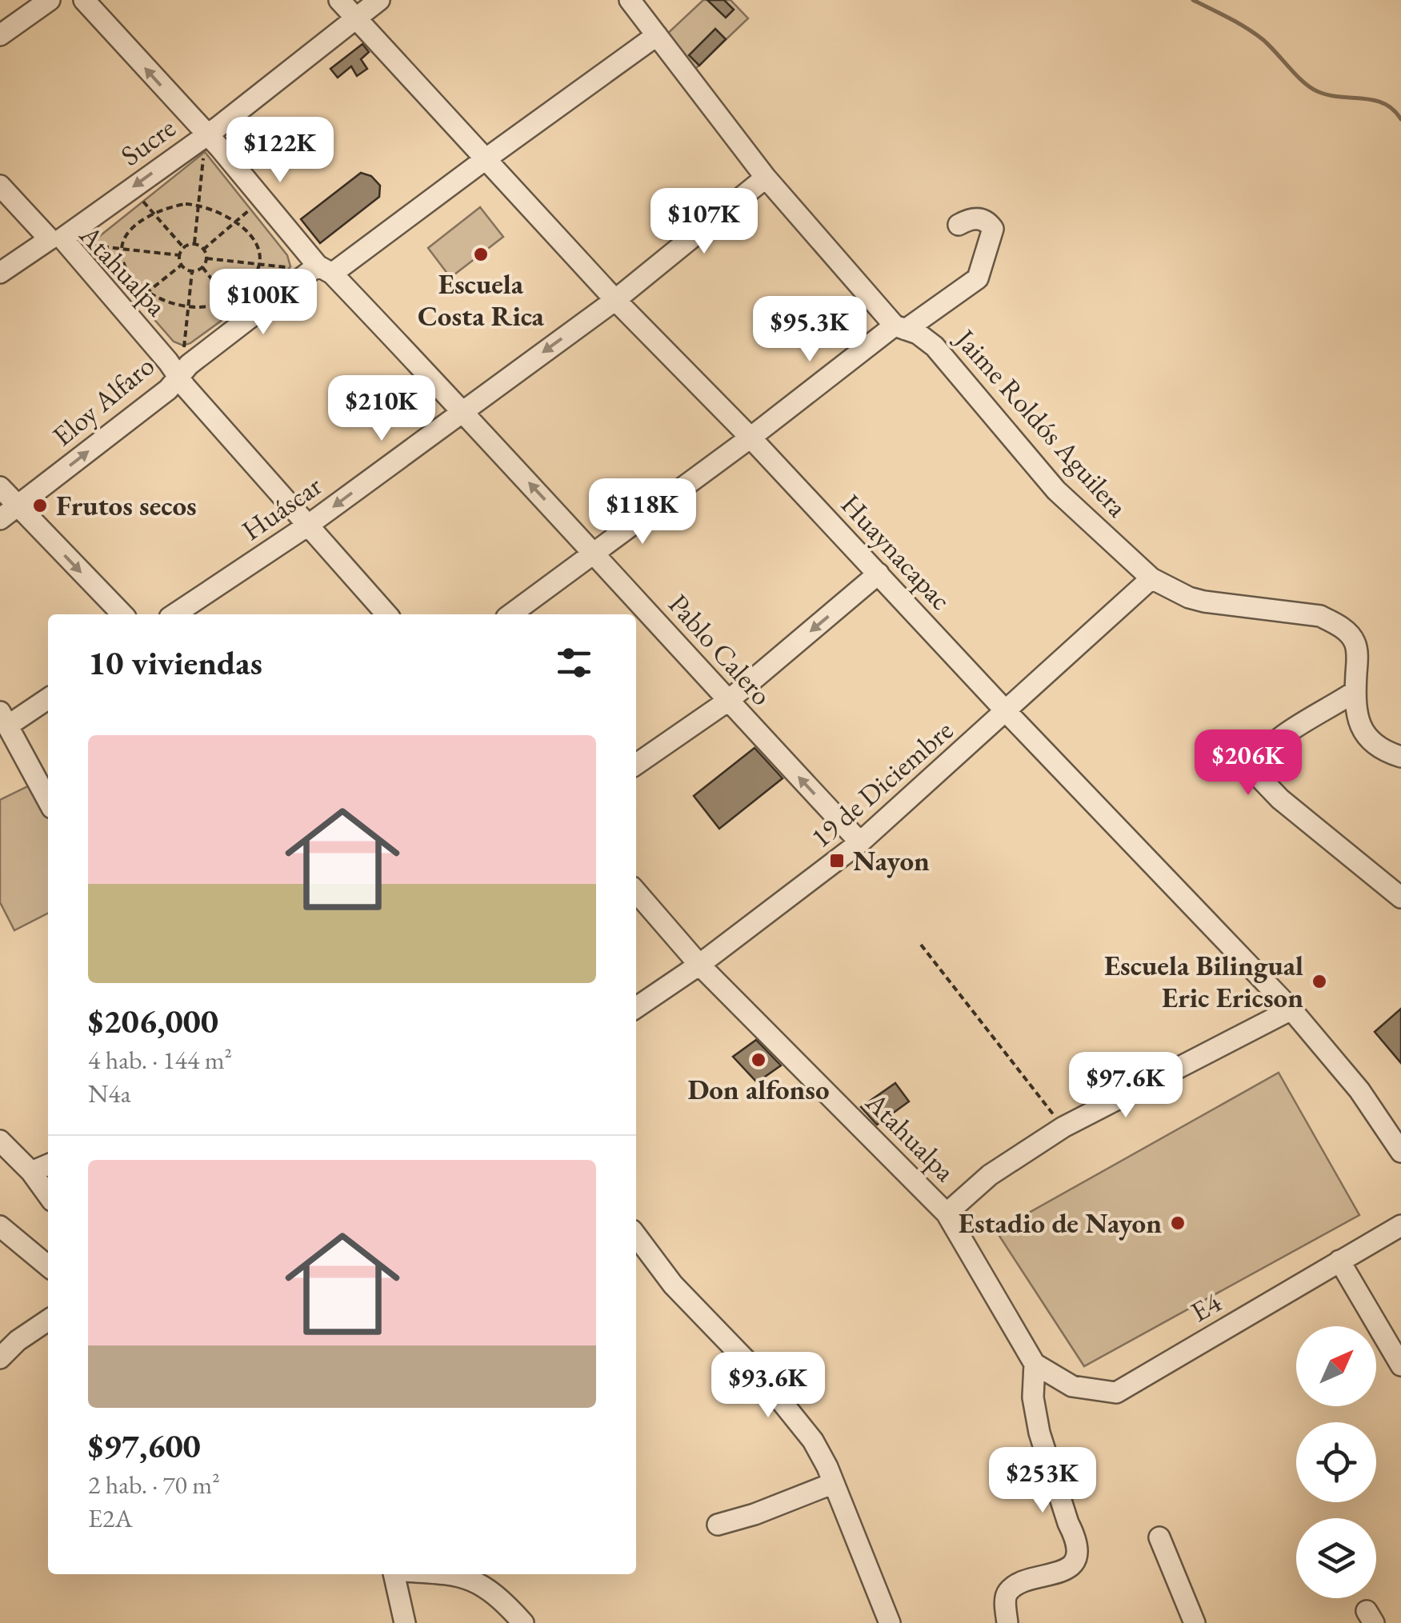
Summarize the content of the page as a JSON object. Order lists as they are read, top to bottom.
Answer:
{
  "streets": {
    "street": [
      "Sucre",
      "Atahualpa",
      "Eloy Alfaro",
      "Jaime Roldós Aguilera",
      "Huáscar",
      "Huaynacapac",
      "Pablo Calero",
      "19 de Diciembre",
      "E4"
    ]
  },
  "crossings": [
    ["Sucre", "Atahualpa"],
    ["Sucre", "Huaynacapac"],
    ["Sucre", "Pablo Calero"],
    ["Atahualpa", "Eloy Alfaro"],
    ["Atahualpa", "Huáscar"],
    ["Atahualpa", "19 de Diciembre"],
    ["Atahualpa", "E4"],
    ["Eloy Alfaro", "Jaime Roldós Aguilera"],
    ["Eloy Alfaro", "Huaynacapac"],
    ["Eloy Alfaro", "Pablo Calero"],
    ["Jaime Roldós Aguilera", "Huáscar"],
    ["Jaime Roldós Aguilera", "19 de Diciembre"],
    ["Huáscar", "Huaynacapac"],
    ["Huáscar", "Pablo Calero"],
    ["Huaynacapac", "19 de Diciembre"],
    ["Pablo Calero", "19 de Diciembre"]
  ],
  "one_way": ["Sucre", "Huáscar", "Pablo Calero"],
  "places": {
    "other": [
      "Escuela Costa Rica",
      "Frutos secos",
      "Escuela Bilingual Eric Ericson",
      "Don alfonso",
      "Estadio de Nayon"
    ],
    "transit": ["Nayon"]
  },
  "north": "top right",
  "page": {
    "price": [
      "$122K",
      "$107K",
      "$100K",
      "$95.3K",
      "$210K",
      "$118K",
      "$206K",
      "$97.6K",
      "$93.6K",
      "$253K"
    ],
    "heading": "10 viviendas",
    "list": [
      {
        "name": "$206,000",
        "note": "4 hab. · 144 m² · N4a"
      },
      {
        "name": "$97,600",
        "note": "2 hab. · 70 m² · E2A"
      }
    ]
  }
}
